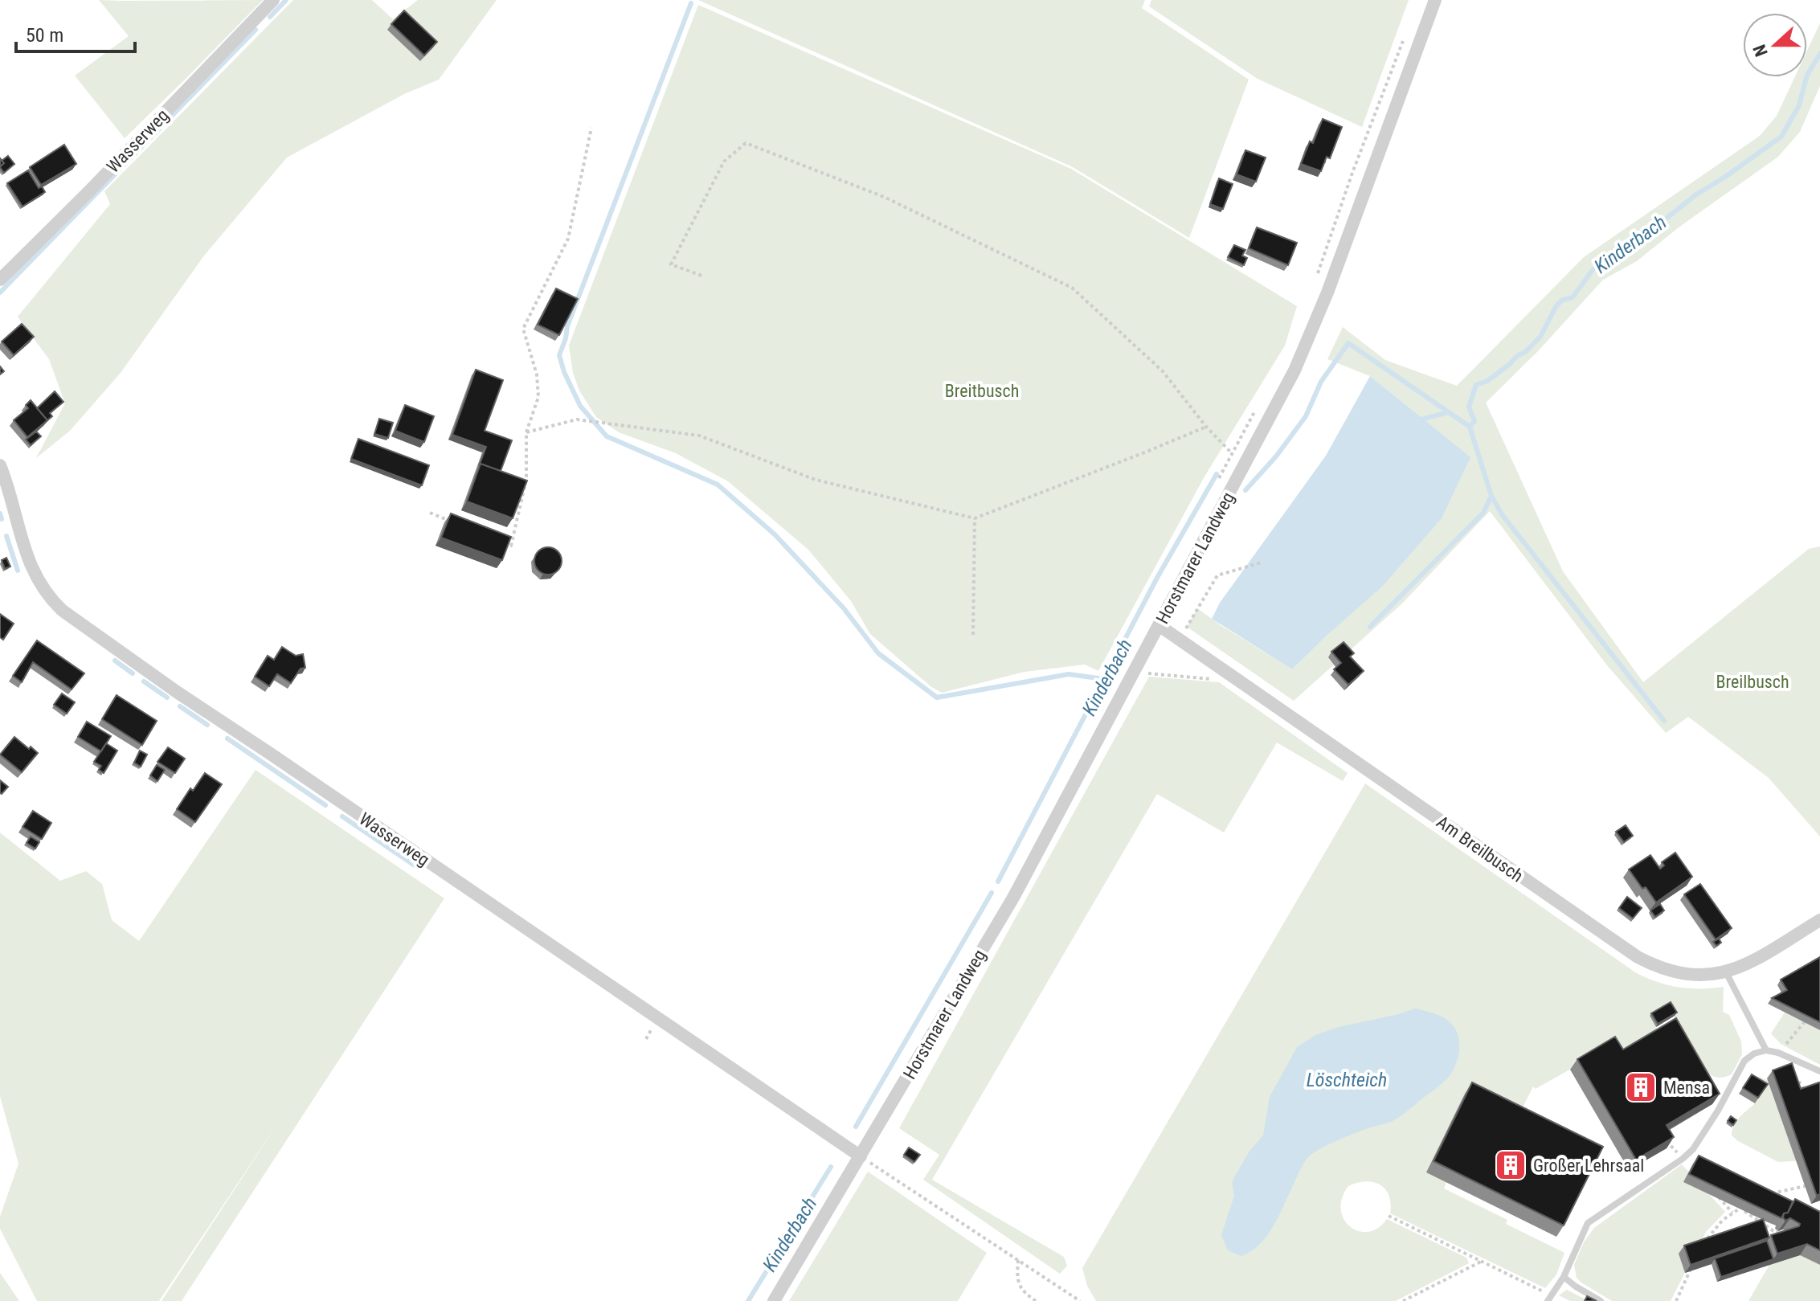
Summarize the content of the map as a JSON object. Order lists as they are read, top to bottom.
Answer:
{
  "streets": {
    "street": ["Wasserweg", "Horstmarer Landweg", "Am Breilbusch"]
  },
  "crossings": [
    ["Wasserweg", "Horstmarer Landweg"],
    ["Horstmarer Landweg", "Am Breilbusch"]
  ],
  "water": ["Kinderbach", "Löschteich"],
  "parks": ["Breitbusch", "Breilbusch"],
  "places": {
    "building": ["Mensa", "Großer Lehrsaal"]
  },
  "scale_bar": "50 m",
  "north": "left"
}
